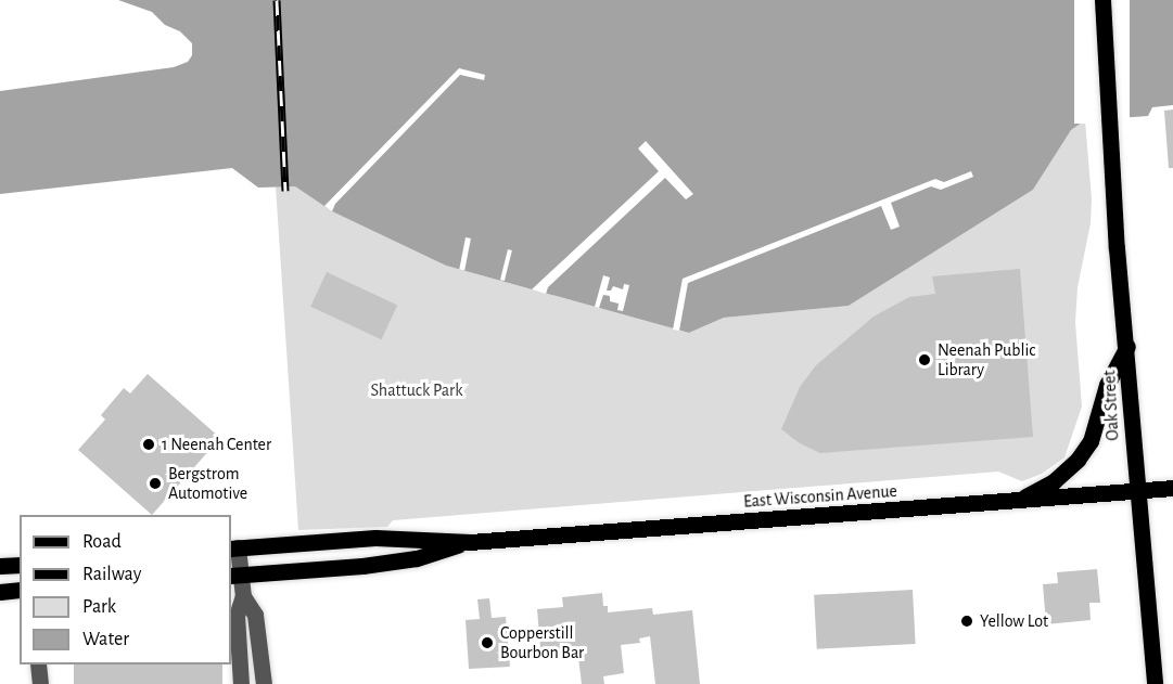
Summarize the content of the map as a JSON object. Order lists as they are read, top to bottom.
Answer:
{
  "streets": {
    "main road": ["Oak Street", "East Wisconsin Avenue"]
  },
  "crossings": [
    ["Oak Street", "East Wisconsin Avenue"]
  ],
  "parks": ["Shattuck Park"],
  "places": [
    "Neenah Public Library",
    "1 Neenah Center",
    "Bergstrom Automotive",
    "Yellow Lot",
    "Copperstill Bourbon Bar"
  ],
  "legend": [
    "Road",
    "Railway",
    "Park",
    "Water"
  ]
}
